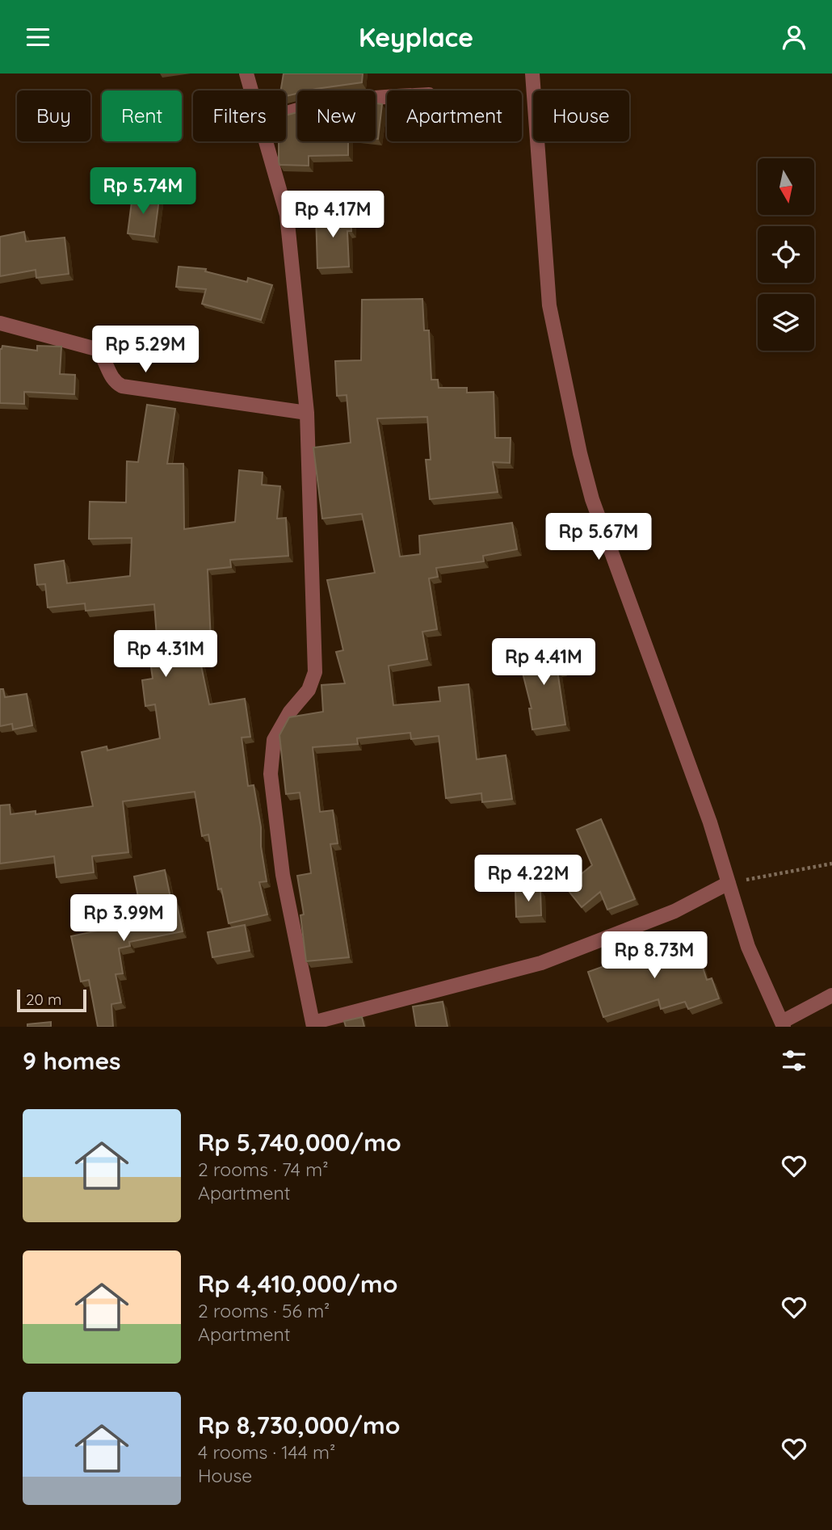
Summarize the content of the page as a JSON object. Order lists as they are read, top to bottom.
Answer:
{
  "scale_bar": "20 m",
  "north": "bottom",
  "page": {
    "header": "Keyplace",
    "chip": [
      "Buy",
      "Rent",
      "Filters",
      "New",
      "Apartment",
      "House"
    ],
    "price": [
      "Rp 5.74M",
      "Rp 4.17M",
      "Rp 5.29M",
      "Rp 5.67M",
      "Rp 4.31M",
      "Rp 4.41M",
      "Rp 4.22M",
      "Rp 3.99M",
      "Rp 8.73M"
    ],
    "scale": "20 m",
    "heading": "9 homes",
    "list": [
      {
        "name": "Rp 5,740,000/mo",
        "note": "2 rooms · 74 m² · Apartment"
      },
      {
        "name": "Rp 4,410,000/mo",
        "note": "2 rooms · 56 m² · Apartment"
      },
      {
        "name": "Rp 8,730,000/mo",
        "note": "4 rooms · 144 m² · House"
      }
    ]
  }
}
